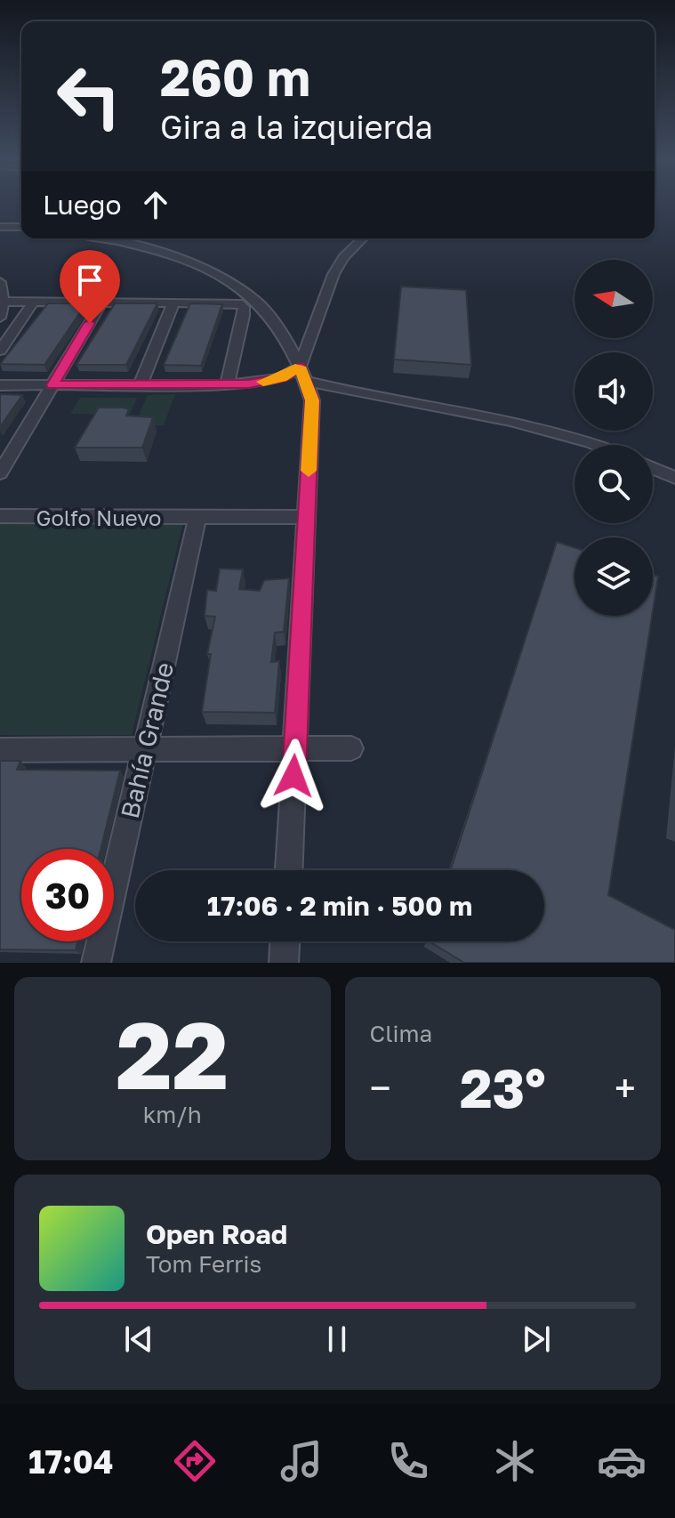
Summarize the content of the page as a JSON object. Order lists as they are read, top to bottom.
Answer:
{
  "streets": {
    "street": ["Golfo Nuevo", "Bahía Grande"]
  },
  "crossings": [
    ["Golfo Nuevo", "Bahía Grande"]
  ],
  "north": "left",
  "page": {
    "turn": ["260 m", "Gira a la izquierda"],
    "then": "Luego",
    "limit": "30",
    "trip": "17:06 · 2 min · 500 m",
    "tile": [
      ["22", "km/h"],
      "Clima"
    ],
    "heat": ["−", "23°", "+"],
    "song": ["Open Road", "Tom Ferris"],
    "tabs": "17:04"
  }
}
